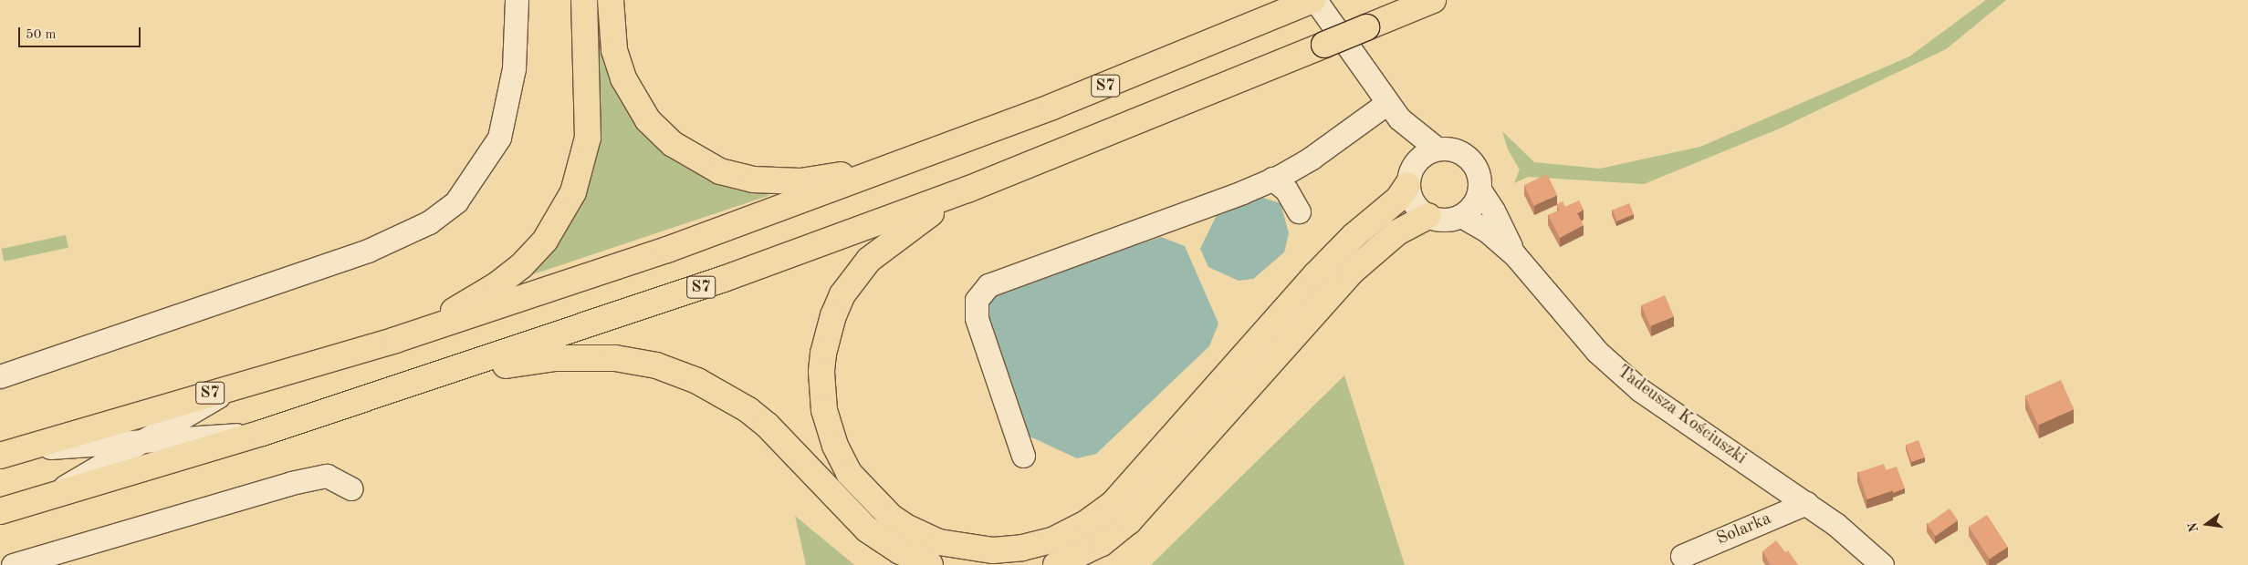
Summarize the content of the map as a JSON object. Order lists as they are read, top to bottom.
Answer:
{
  "streets": {
    "highway": ["S7"],
    "street": ["Tadeusza Kościuszki", "Solarka"]
  },
  "crossings": [
    ["Tadeusza Kościuszki", "Solarka"]
  ],
  "scale_bar": "50 m",
  "north": "left"
}
